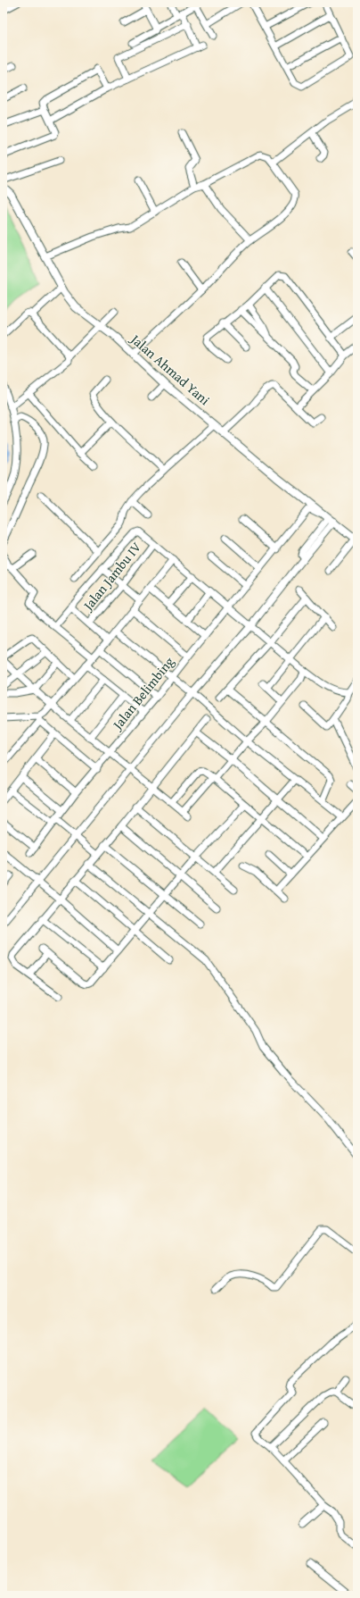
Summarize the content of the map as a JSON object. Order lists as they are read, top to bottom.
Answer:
{
  "streets": {
    "street": ["Jalan Ahmad Yani", "Jalan Jambu IV", "Jalan Belimbing"]
  },
  "crossings": [
    ["Jalan Ahmad Yani", "Jalan Belimbing"]
  ]
}
